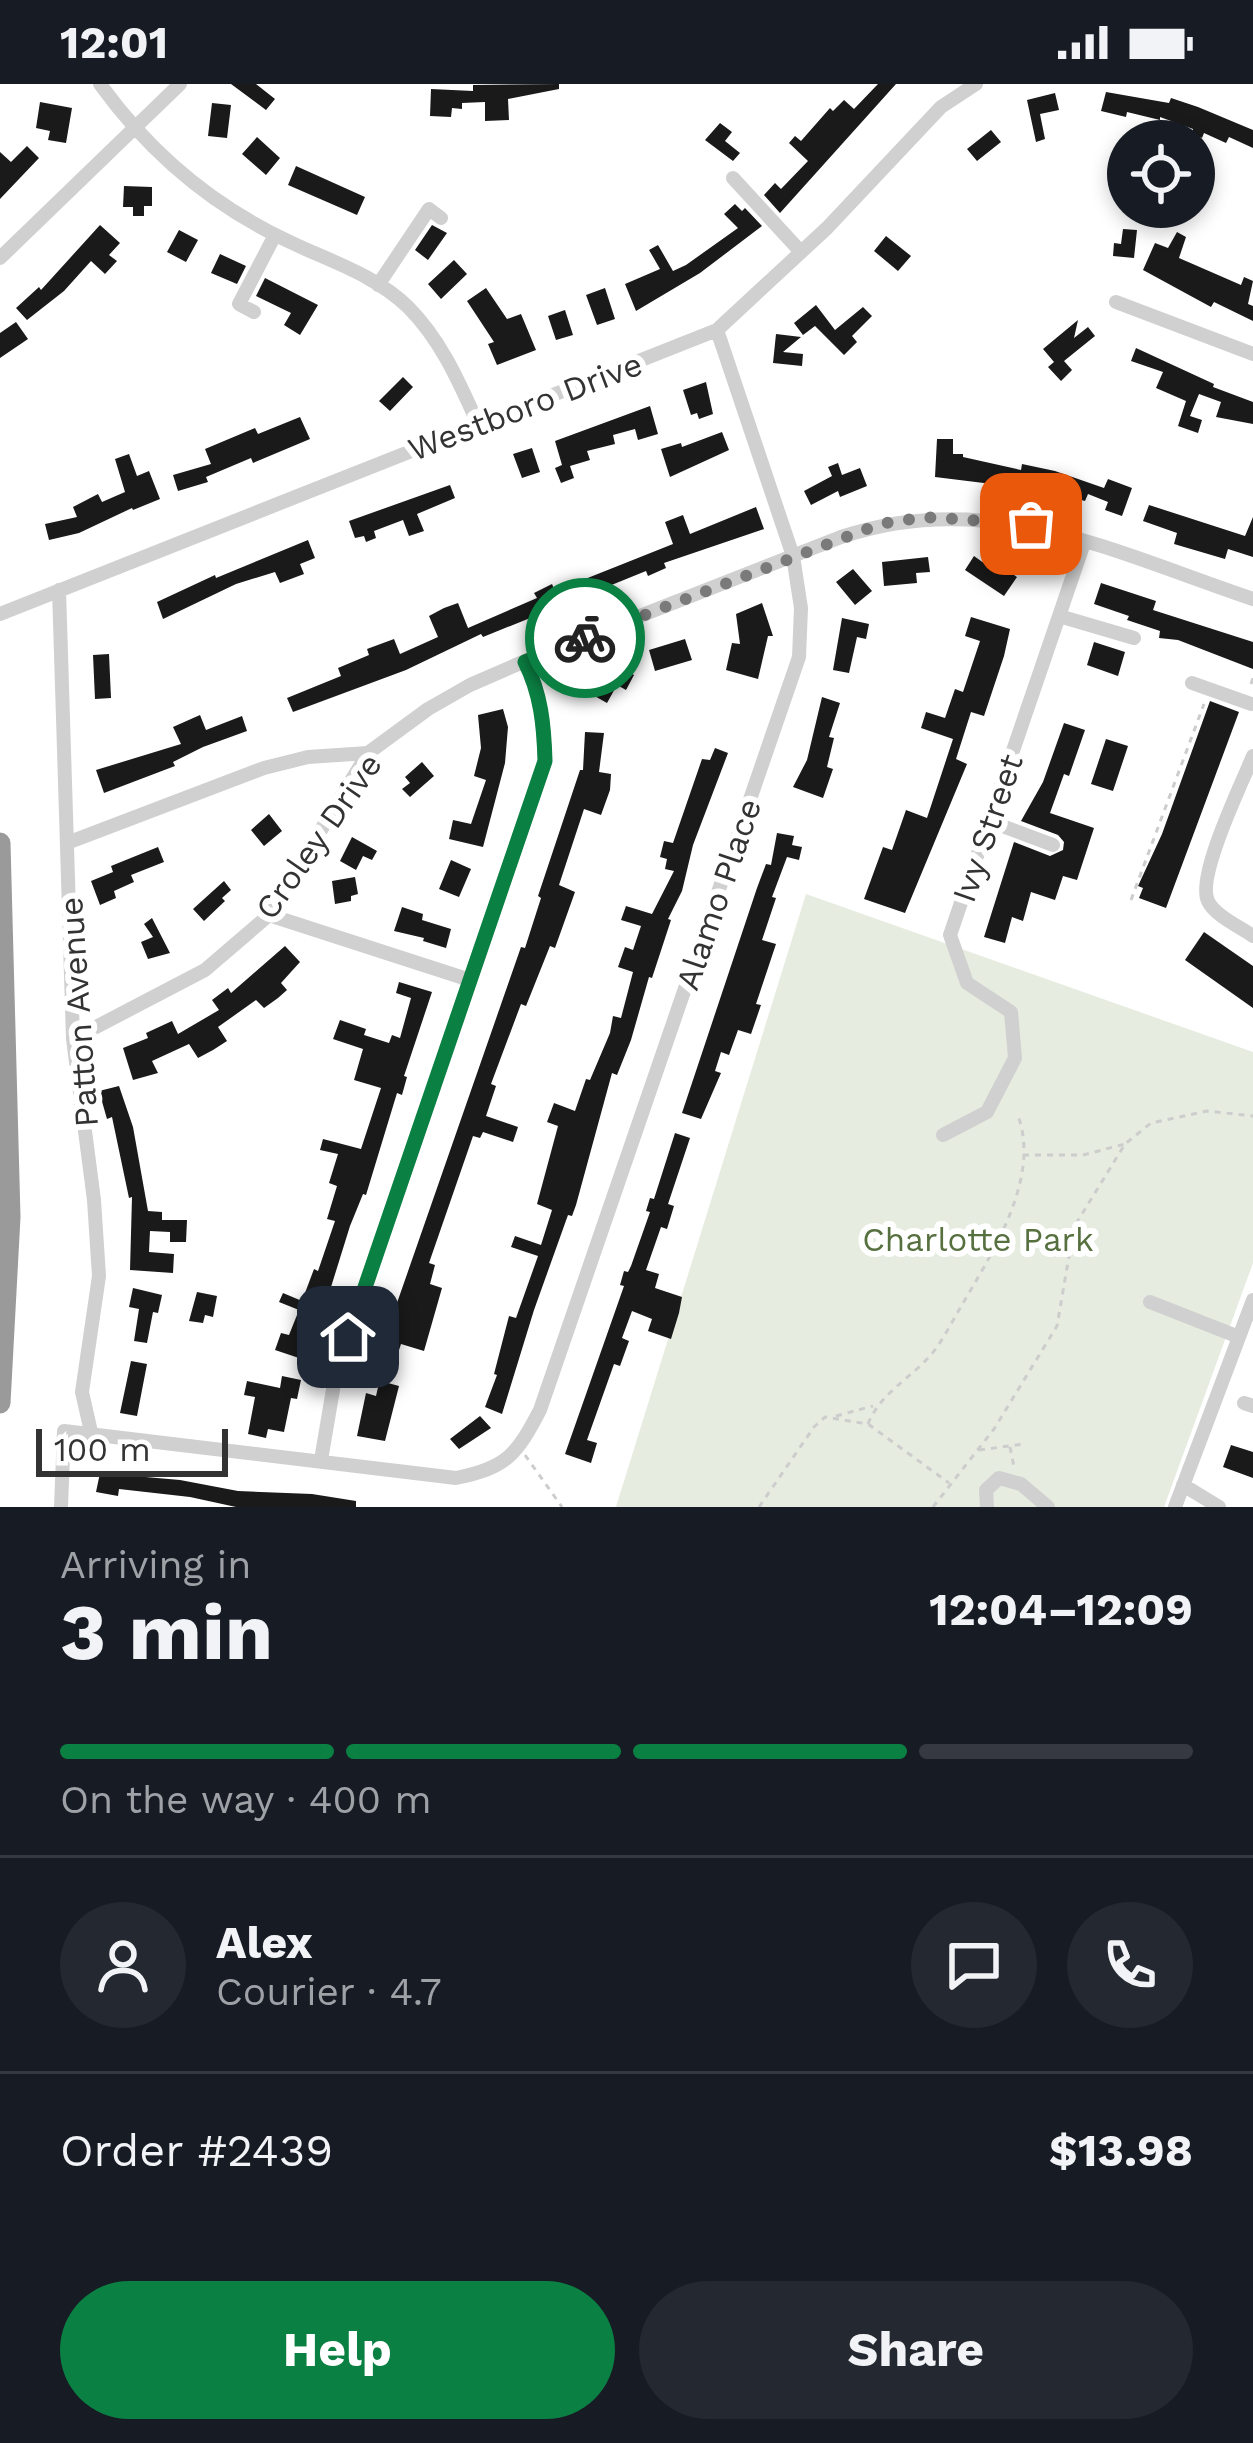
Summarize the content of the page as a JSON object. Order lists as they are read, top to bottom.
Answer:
{
  "streets": {
    "street": [
      "Westboro Drive",
      "Ivy Street",
      "Croley Drive",
      "Alamo Place",
      "Patton Avenue"
    ]
  },
  "crossings": [
    ["Westboro Drive", "Alamo Place"],
    ["Westboro Drive", "Patton Avenue"],
    ["Ivy Street", "Croley Drive"],
    ["Croley Drive", "Alamo Place"],
    ["Croley Drive", "Patton Avenue"]
  ],
  "parks": ["Charlotte Park"],
  "scale_bar": "100 m",
  "page": {
    "status": "12:01",
    "scale": "100 m",
    "heading": ["3 min", "Arriving in", "12:04–12:09"],
    "panel": [
      "Alex",
      "Courier · 4.7",
      "Order #2439",
      "$13.98"
    ],
    "bar": "On the way · 400 m",
    "buttons": ["Help", "Share"]
  }
}
